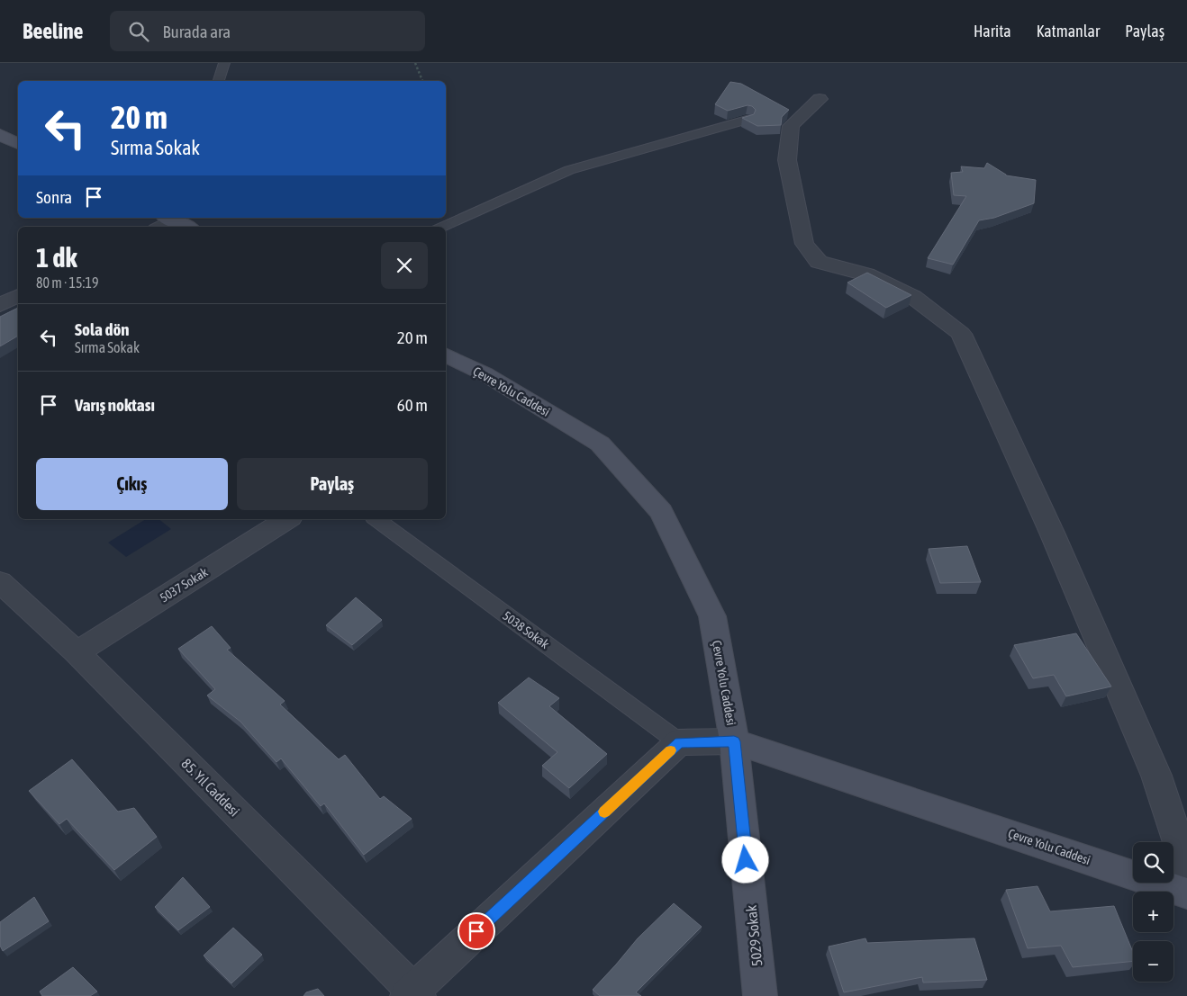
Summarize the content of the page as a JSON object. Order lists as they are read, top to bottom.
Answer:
{
  "streets": {
    "main road": ["Çevre Yolu Caddesi", "5029 Sokak"],
    "street": ["5037 Sokak", "85. Yıl Caddesi"],
    "lane": ["5038 Sokak"]
  },
  "crossings": [
    ["Çevre Yolu Caddesi", "5029 Sokak"],
    ["5037 Sokak", "85. Yıl Caddesi"]
  ],
  "page": {
    "header": "Beeline",
    "search": "Burada ara",
    "nav": ["Harita", "Katmanlar", "Paylaş"],
    "turn": ["20 m", "Sırma Sokak"],
    "then": "Sonra",
    "heading": ["1 dk", "80 m · 15:19"],
    "list": [
      {
        "name": "Sola dön",
        "note": "Sırma Sokak",
        "value": "20 m"
      },
      {
        "name": "Varış noktası",
        "value": "60 m"
      }
    ],
    "buttons": ["Çıkış", "Paylaş"],
    "map_buttons": ["+", "−"]
  }
}
